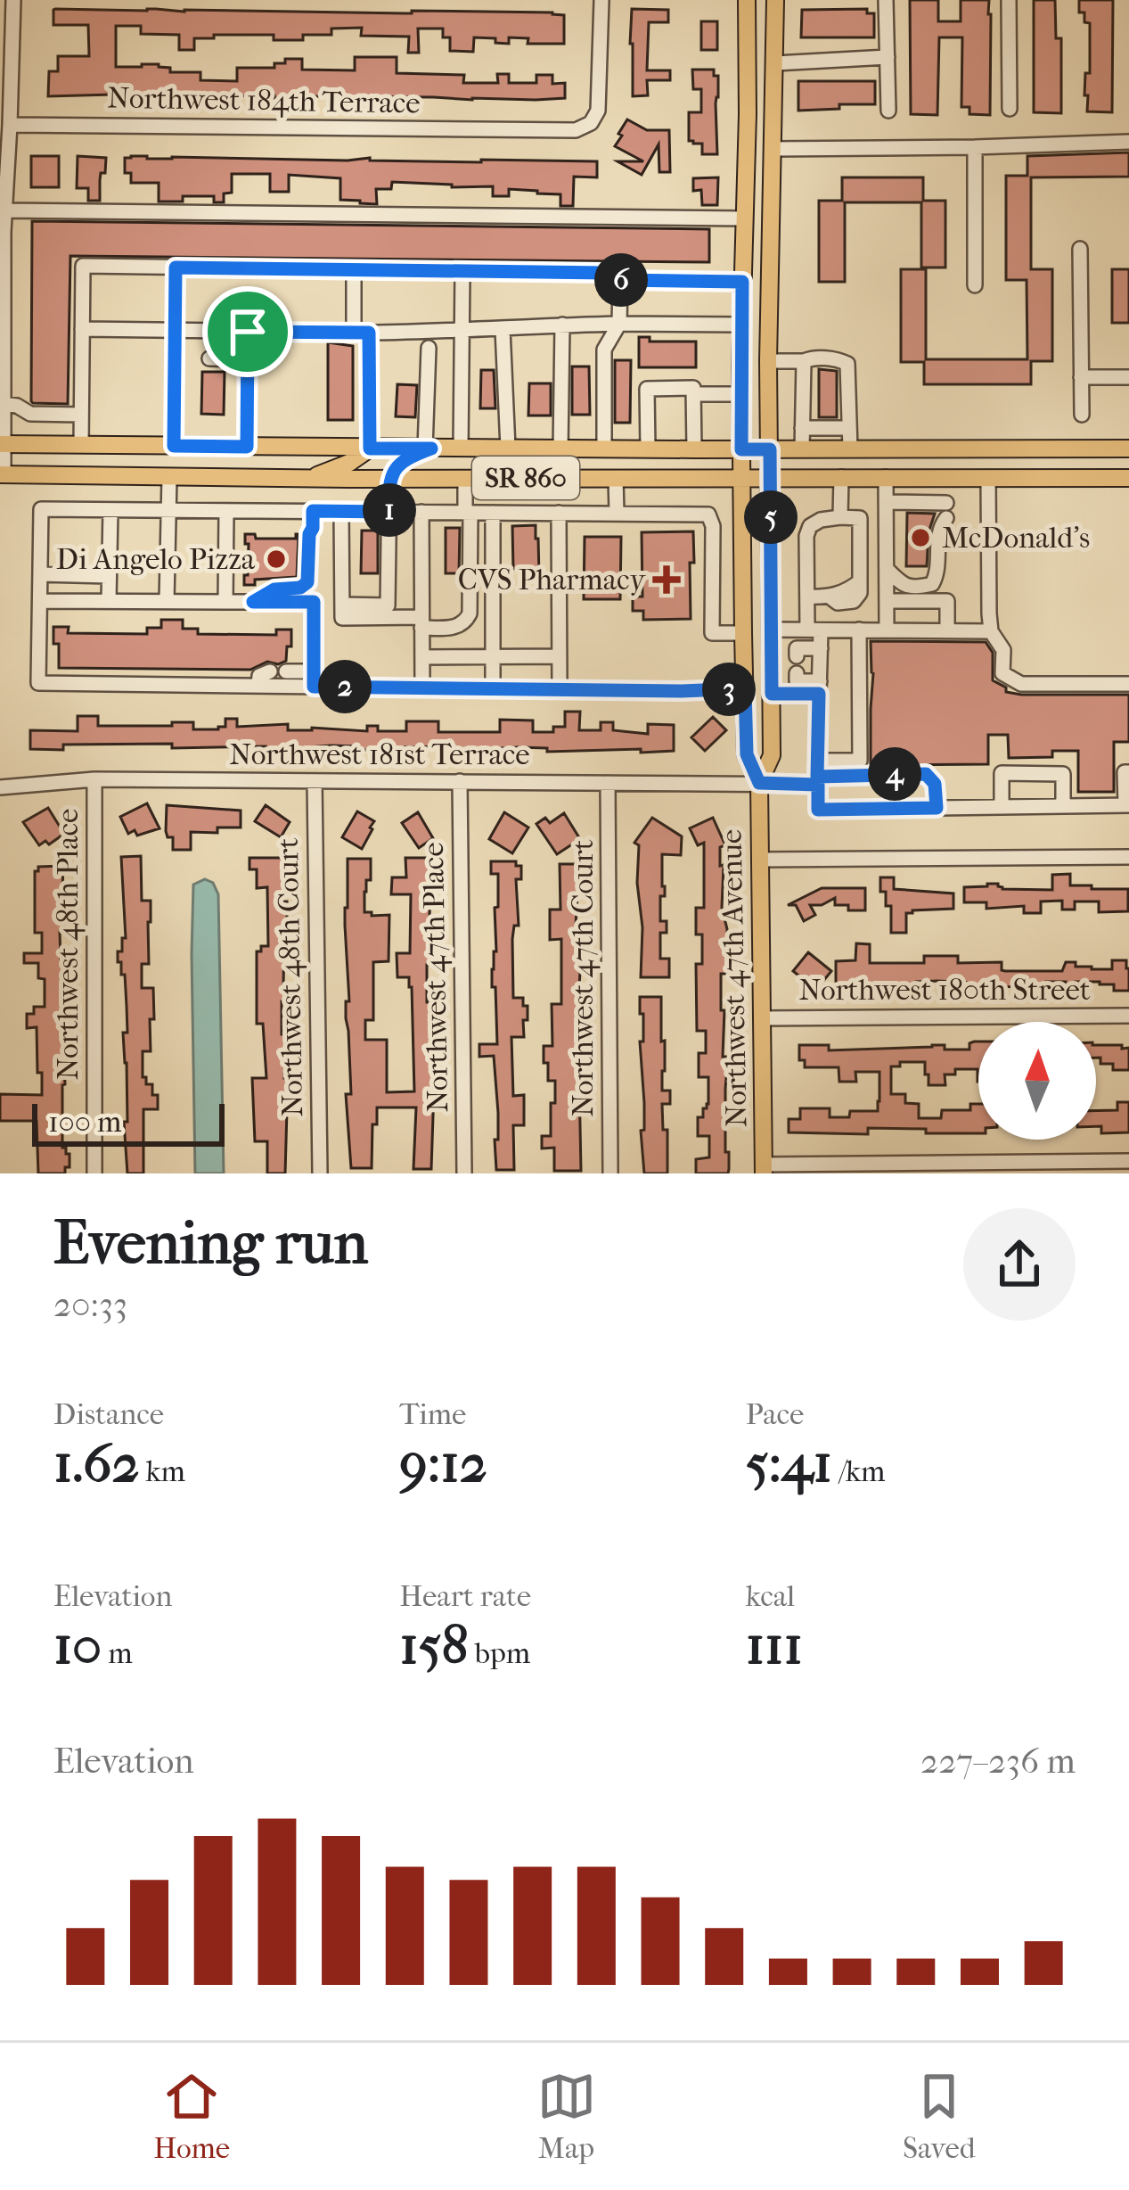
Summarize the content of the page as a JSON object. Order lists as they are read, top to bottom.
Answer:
{
  "streets": {
    "main road": ["SR 860", "Northwest 47th Avenue"],
    "street": [
      "Northwest 184th Terrace",
      "Northwest 181st Terrace",
      "Northwest 48th Place",
      "Northwest 48th Court",
      "Northwest 47th Place",
      "Northwest 47th Court",
      "Northwest 180th Street"
    ]
  },
  "crossings": [
    ["SR 860", "Northwest 47th Avenue"],
    ["Northwest 181st Terrace", "Northwest 48th Place"],
    ["Northwest 181st Terrace", "Northwest 48th Court"],
    ["Northwest 181st Terrace", "Northwest 47th Place"],
    ["Northwest 181st Terrace", "Northwest 47th Court"],
    ["Northwest 181st Terrace", "Northwest 47th Avenue"],
    ["Northwest 47th Avenue", "Northwest 180th Street"]
  ],
  "places": {
    "other": ["McDonald's", "Di Angelo Pizza"],
    "health": ["CVS Pharmacy"]
  },
  "scale_bar": "100 m",
  "north": "top",
  "page": {
    "pins": [
      "6",
      "1",
      "5",
      "2",
      "3",
      "4"
    ],
    "scale": "100 m",
    "heading": ["Evening run", "20:33"],
    "stats": [
      ["Distance", "1.62 km"],
      ["Time", "9:12"],
      ["Pace", "5:41 /km"],
      ["Elevation", "10 m"],
      ["Heart rate", "158 bpm"],
      ["kcal", "111"]
    ],
    "chart": ["Elevation", "227–236 m"],
    "tabs": ["Home", "Map", "Saved"]
  }
}
